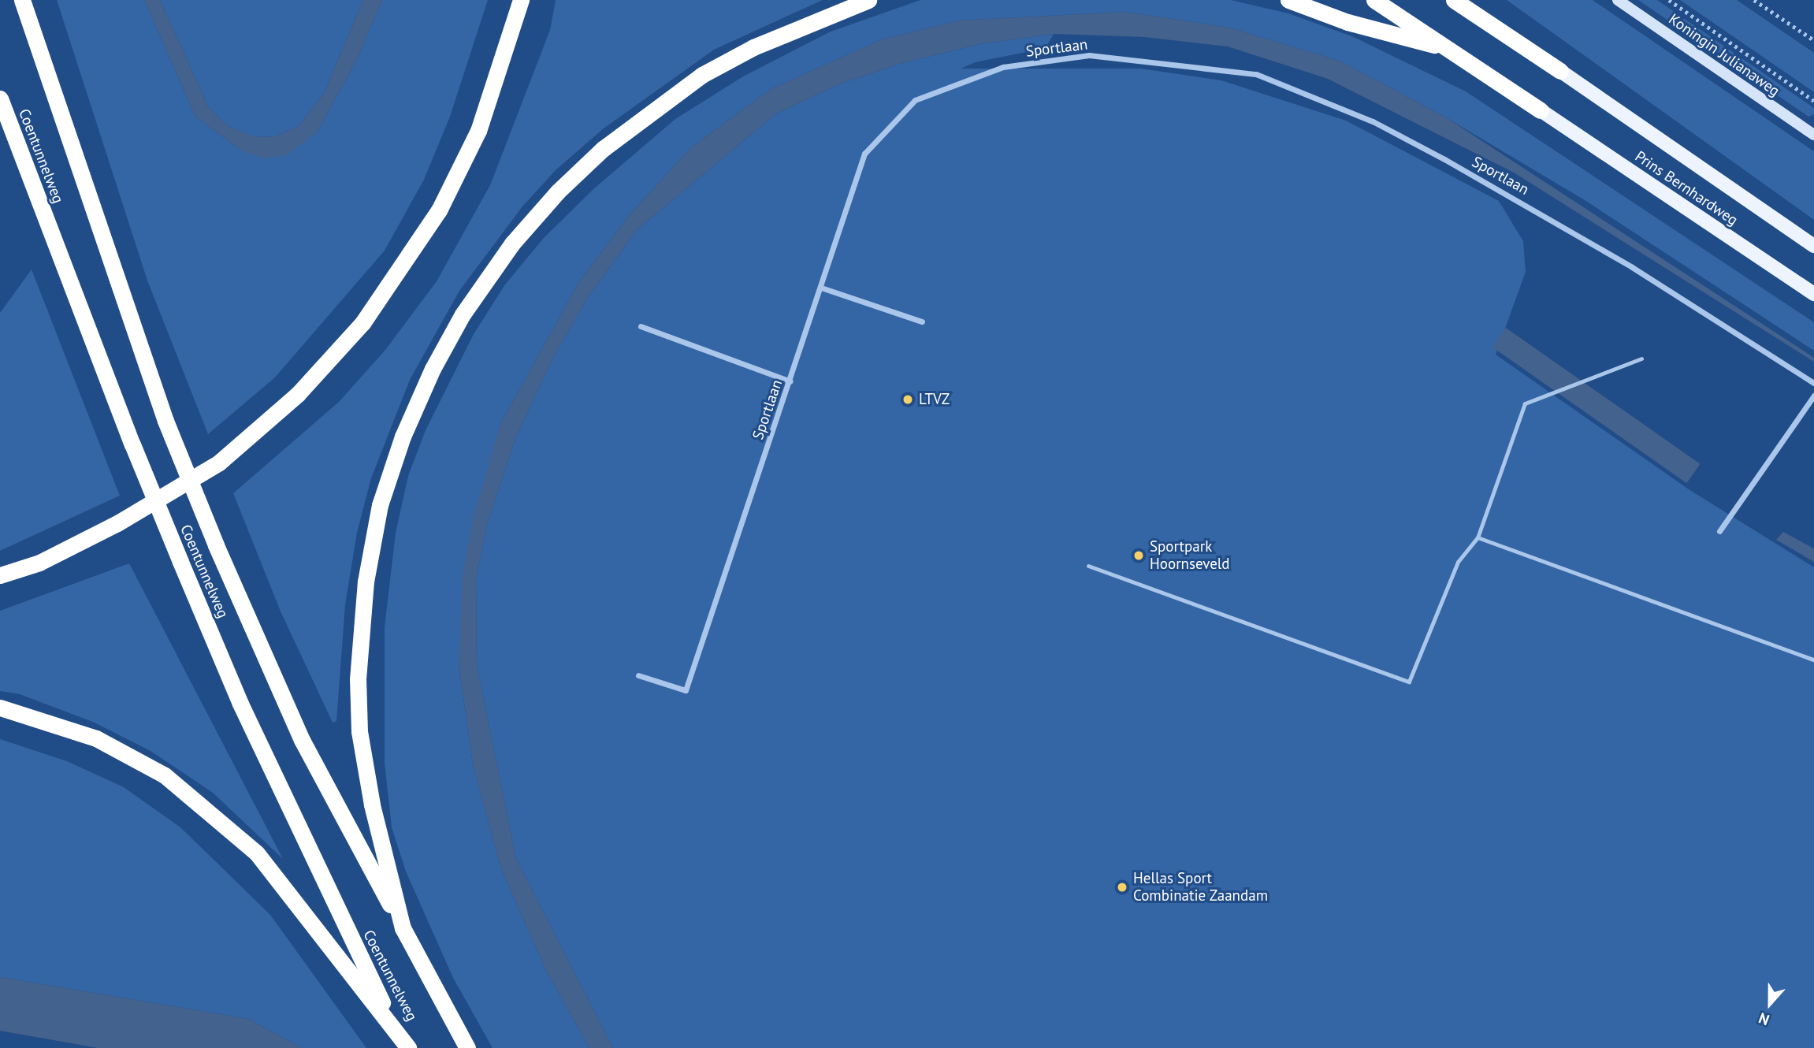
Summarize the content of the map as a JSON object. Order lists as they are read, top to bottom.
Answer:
{
  "streets": {
    "highway": ["Coentunnelweg"],
    "main road": ["Koningin Julianaweg", "Prins Bernhardweg"],
    "street": ["Sportlaan"]
  },
  "places": ["LTVZ", "Sportpark Hoornseveld", "Hellas Sport Combinatie Zaandam"],
  "north": "bottom"
}
